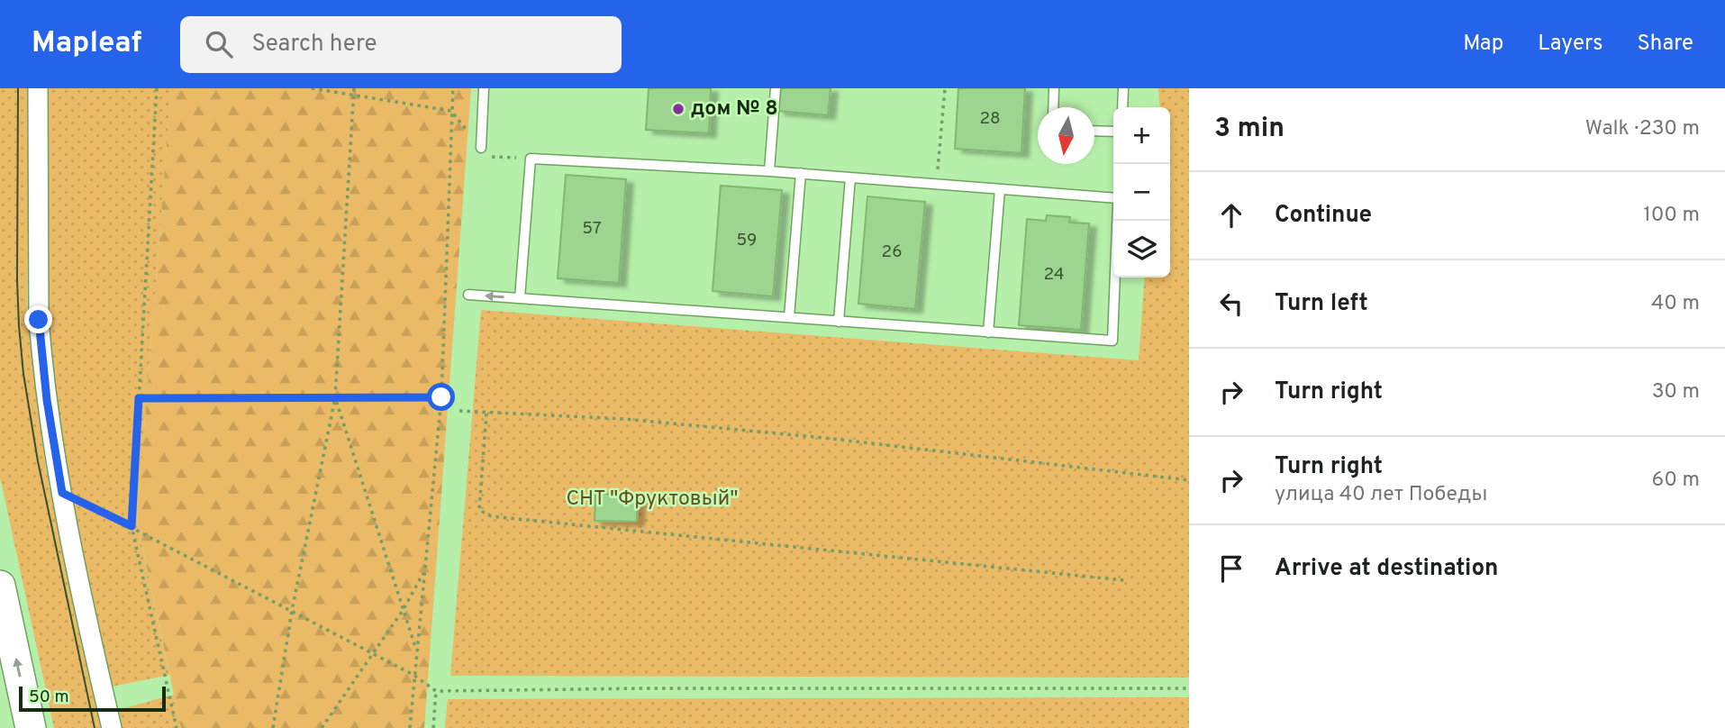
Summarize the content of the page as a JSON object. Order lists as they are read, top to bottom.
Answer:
{
  "parks": ["СНТ \"Фруктовый\""],
  "places": ["дом № 8"],
  "house_numbers": [
    "28",
    "57",
    "59",
    "26",
    "24"
  ],
  "scale_bar": "50 m",
  "north": "bottom",
  "page": {
    "header": "Mapleaf",
    "search": "Search here",
    "nav": ["Map", "Layers", "Share"],
    "heading": ["3 min", "Walk · 230 m"],
    "map_buttons": ["+", "−"],
    "list": [
      ["Continue", "100 m"],
      ["Turn left", "40 m"],
      ["Turn right", "30 m"],
      ["Turn right", "улица 40 лет Победы", "60 m"],
      "Arrive at destination"
    ],
    "scale": "50 m"
  }
}
